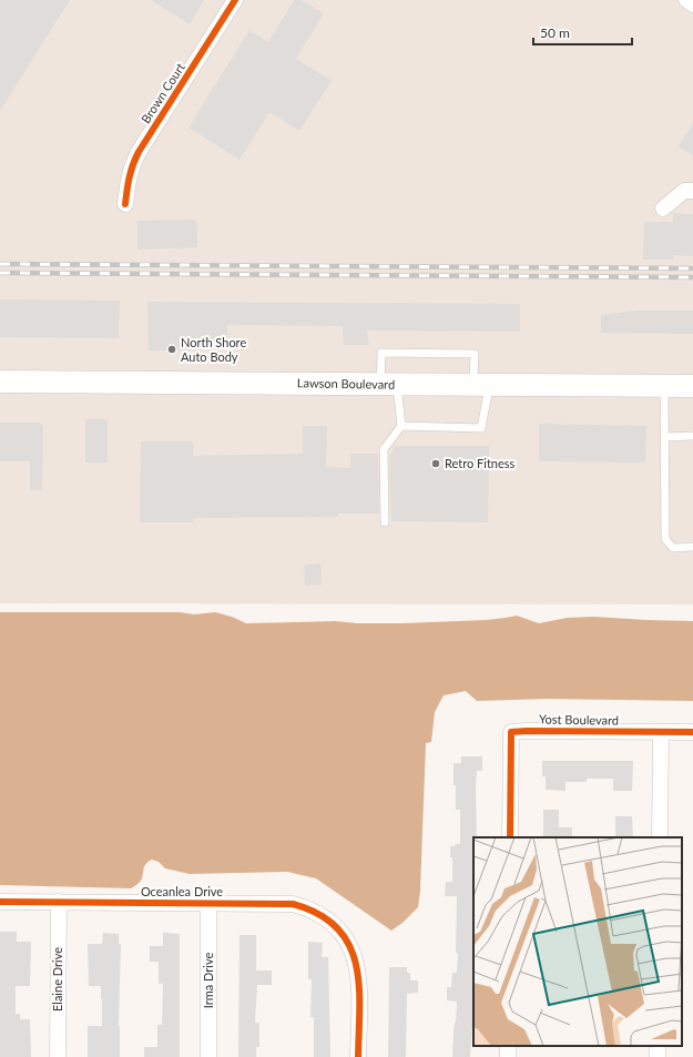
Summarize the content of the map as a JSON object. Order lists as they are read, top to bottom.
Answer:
{
  "streets": {
    "main road": ["Lawson Boulevard"],
    "street": [
      "Brown Court",
      "Yost Boulevard",
      "Oceanlea Drive",
      "Elaine Drive",
      "Irma Drive"
    ]
  },
  "crossings": [
    ["Oceanlea Drive", "Elaine Drive"],
    ["Oceanlea Drive", "Irma Drive"]
  ],
  "places": ["North Shore Auto Body", "Retro Fitness"],
  "scale_bar": "50 m"
}
